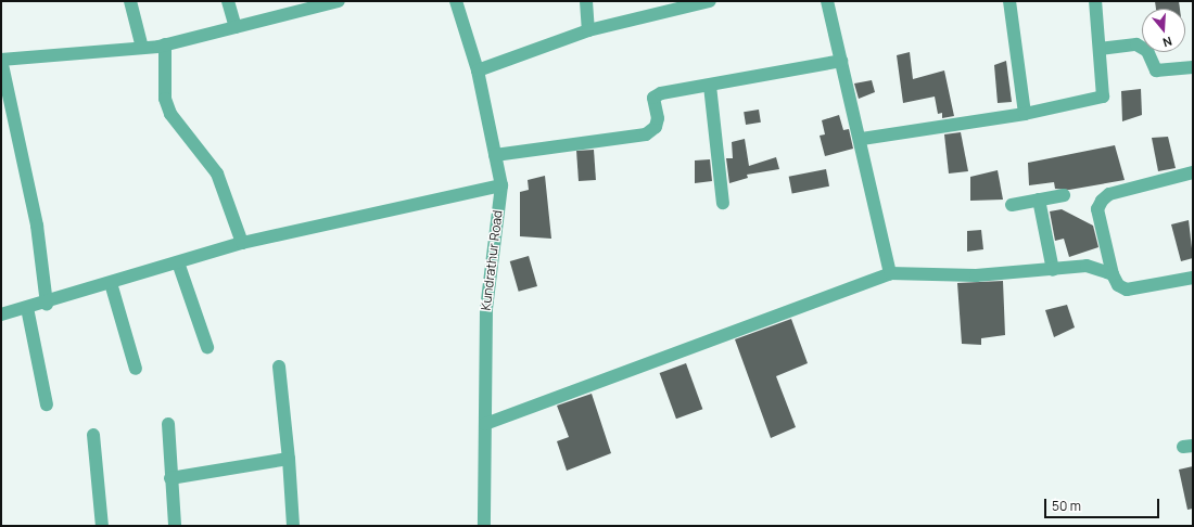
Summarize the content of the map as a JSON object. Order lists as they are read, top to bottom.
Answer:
{
  "streets": {
    "street": ["Kundrathur Road"]
  },
  "scale_bar": "50 m",
  "north": "bottom"
}
